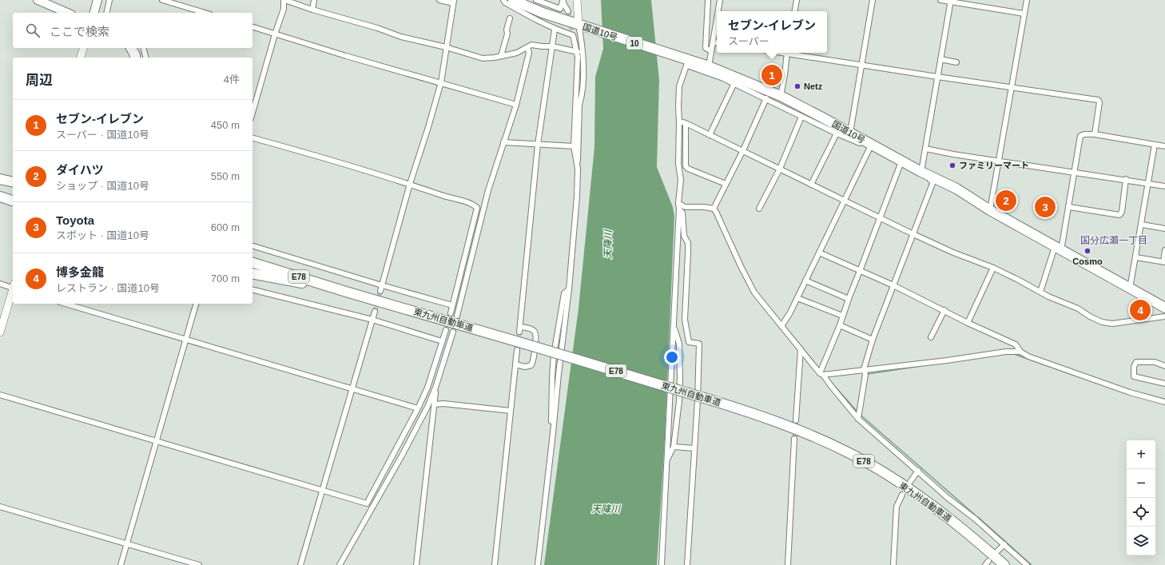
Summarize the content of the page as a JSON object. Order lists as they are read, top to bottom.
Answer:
{
  "streets": {
    "highway": [
      "国道10号",
      "10",
      "E78",
      "東九州自動車道"
    ]
  },
  "districts": ["国分広瀬一丁目"],
  "water": ["天降川"],
  "places": ["Netz", "ファミリーマート", "Cosmo"],
  "page": {
    "popup": ["セブン-イレブン", "スーパー"],
    "search": "ここで検索",
    "heading": ["周辺", "4件"],
    "pins": [
      "1",
      "2",
      "3",
      "4"
    ],
    "list": [
      {
        "mark": "1",
        "name": "セブン-イレブン",
        "note": "スーパー · 国道10号",
        "value": "450 m"
      },
      {
        "mark": "2",
        "name": "ダイハツ",
        "note": "ショップ · 国道10号",
        "value": "550 m"
      },
      {
        "mark": "3",
        "name": "Toyota",
        "note": "スポット · 国道10号",
        "value": "600 m"
      },
      {
        "mark": "4",
        "name": "博多金龍",
        "note": "レストラン · 国道10号",
        "value": "700 m"
      }
    ],
    "map_buttons": ["+", "−"]
  }
}
